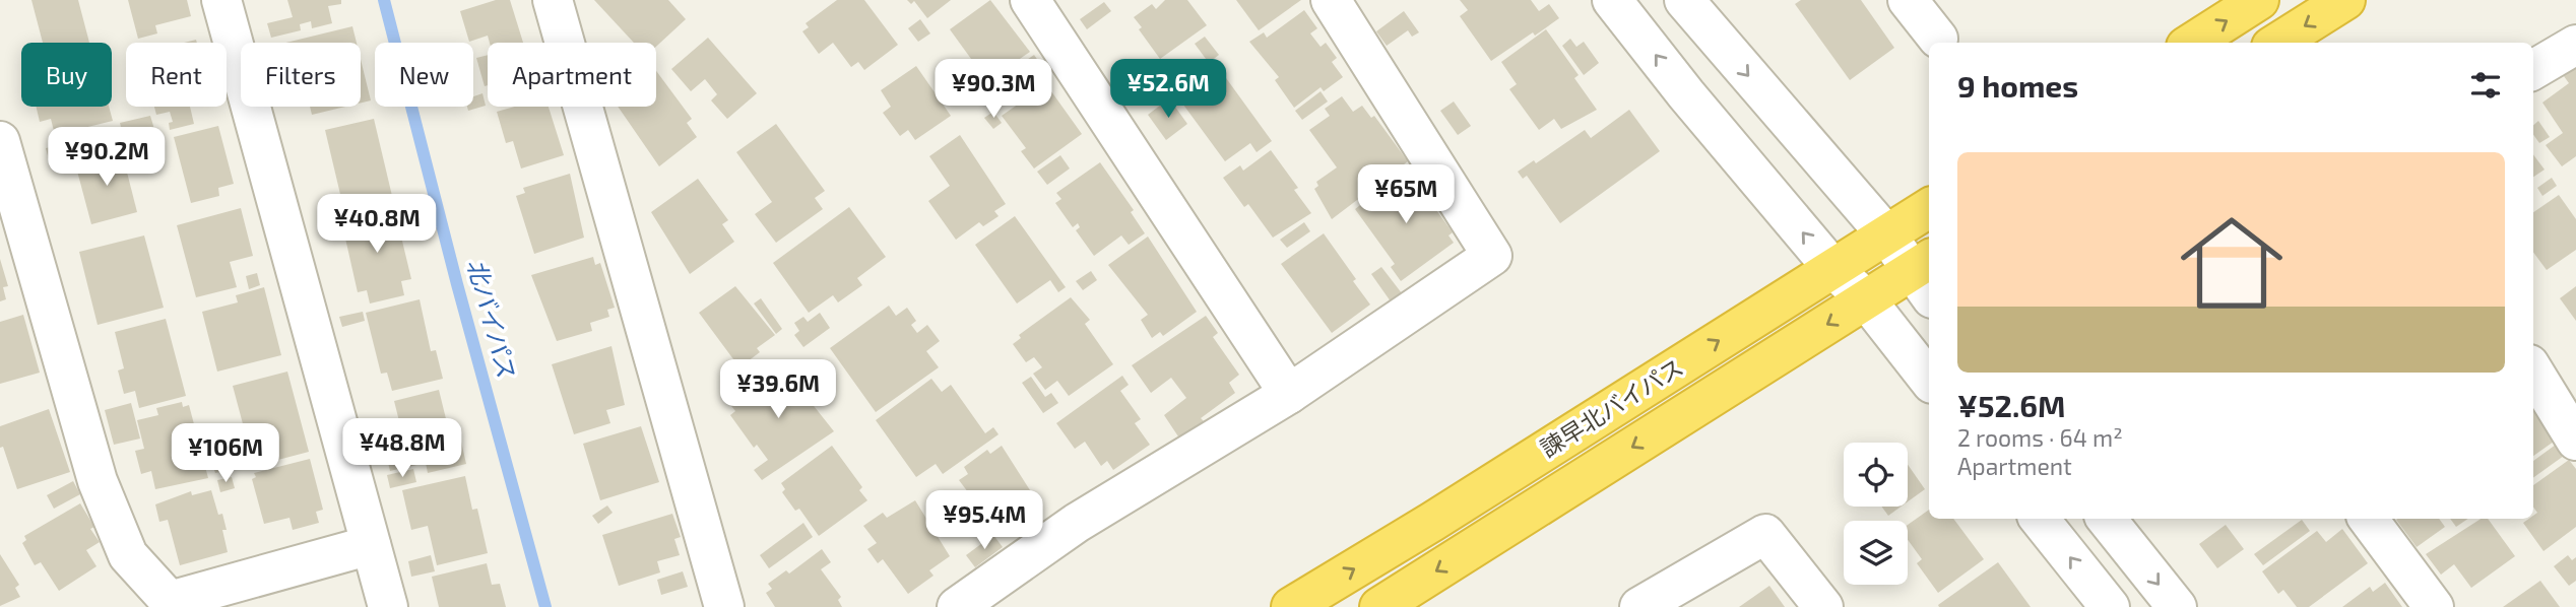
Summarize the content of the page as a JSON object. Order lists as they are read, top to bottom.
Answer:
{
  "streets": {
    "highway": ["諫早北バイパス"]
  },
  "water": ["北バイパス"],
  "page": {
    "chip": [
      "Buy",
      "Rent",
      "Filters",
      "New",
      "Apartment"
    ],
    "heading": "9 homes",
    "price": [
      "¥90.3M",
      "¥52.6M",
      "¥90.2M",
      "¥65M",
      "¥40.8M",
      "¥39.6M",
      "¥48.8M",
      "¥106M",
      "¥95.4M"
    ],
    "list": [
      {
        "name": "¥52.6M",
        "note": "2 rooms · 64 m² · Apartment"
      }
    ]
  }
}
